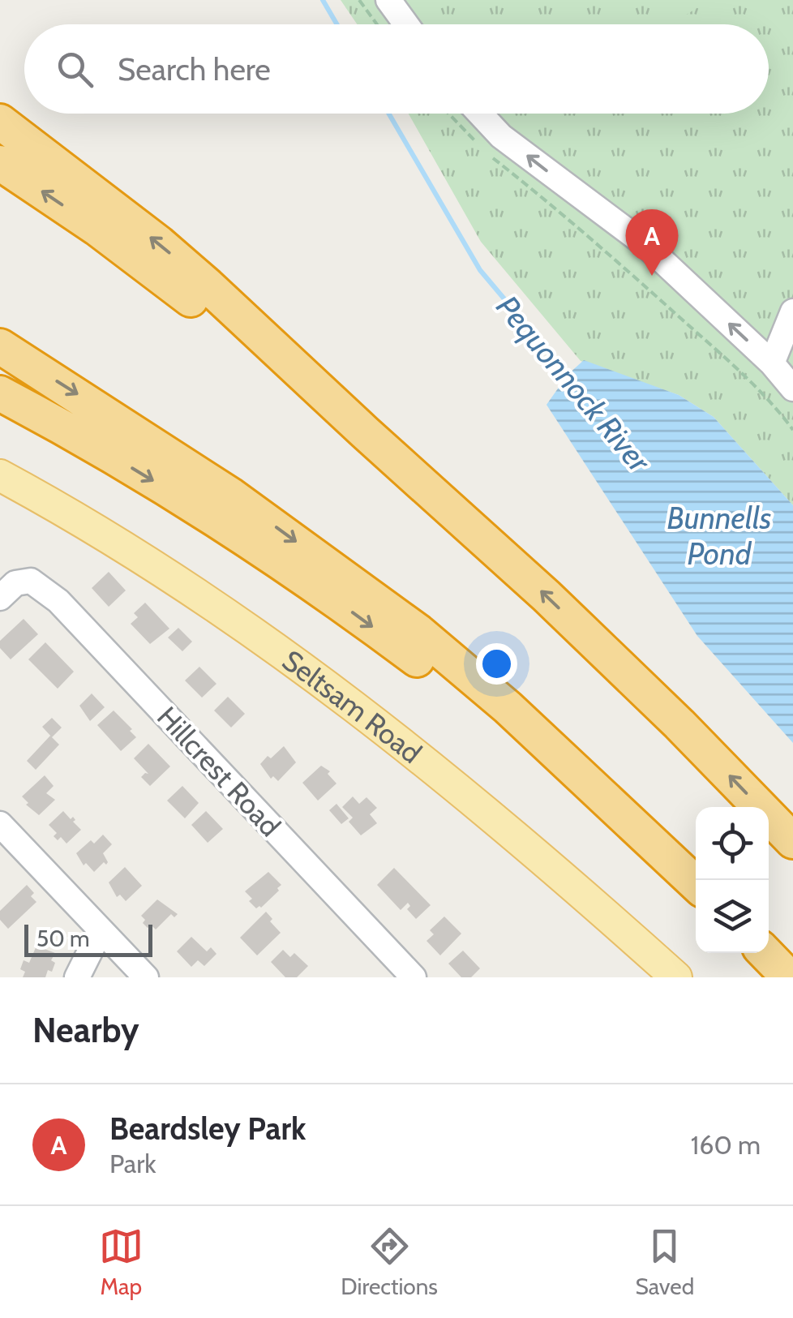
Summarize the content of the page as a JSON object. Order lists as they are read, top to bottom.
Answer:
{
  "streets": {
    "main road": ["Seltsam Road"],
    "street": ["Hillcrest Road"]
  },
  "water": ["Pequonnock River", "Bunnells Pond"],
  "scale_bar": "50 m",
  "page": {
    "search": "Search here",
    "pins": "A",
    "scale": "50 m",
    "heading": "Nearby",
    "list": [
      {
        "mark": "A",
        "name": "Beardsley Park",
        "note": "Park",
        "value": "160 m"
      }
    ],
    "nav": ["Map", "Directions", "Saved"]
  }
}
